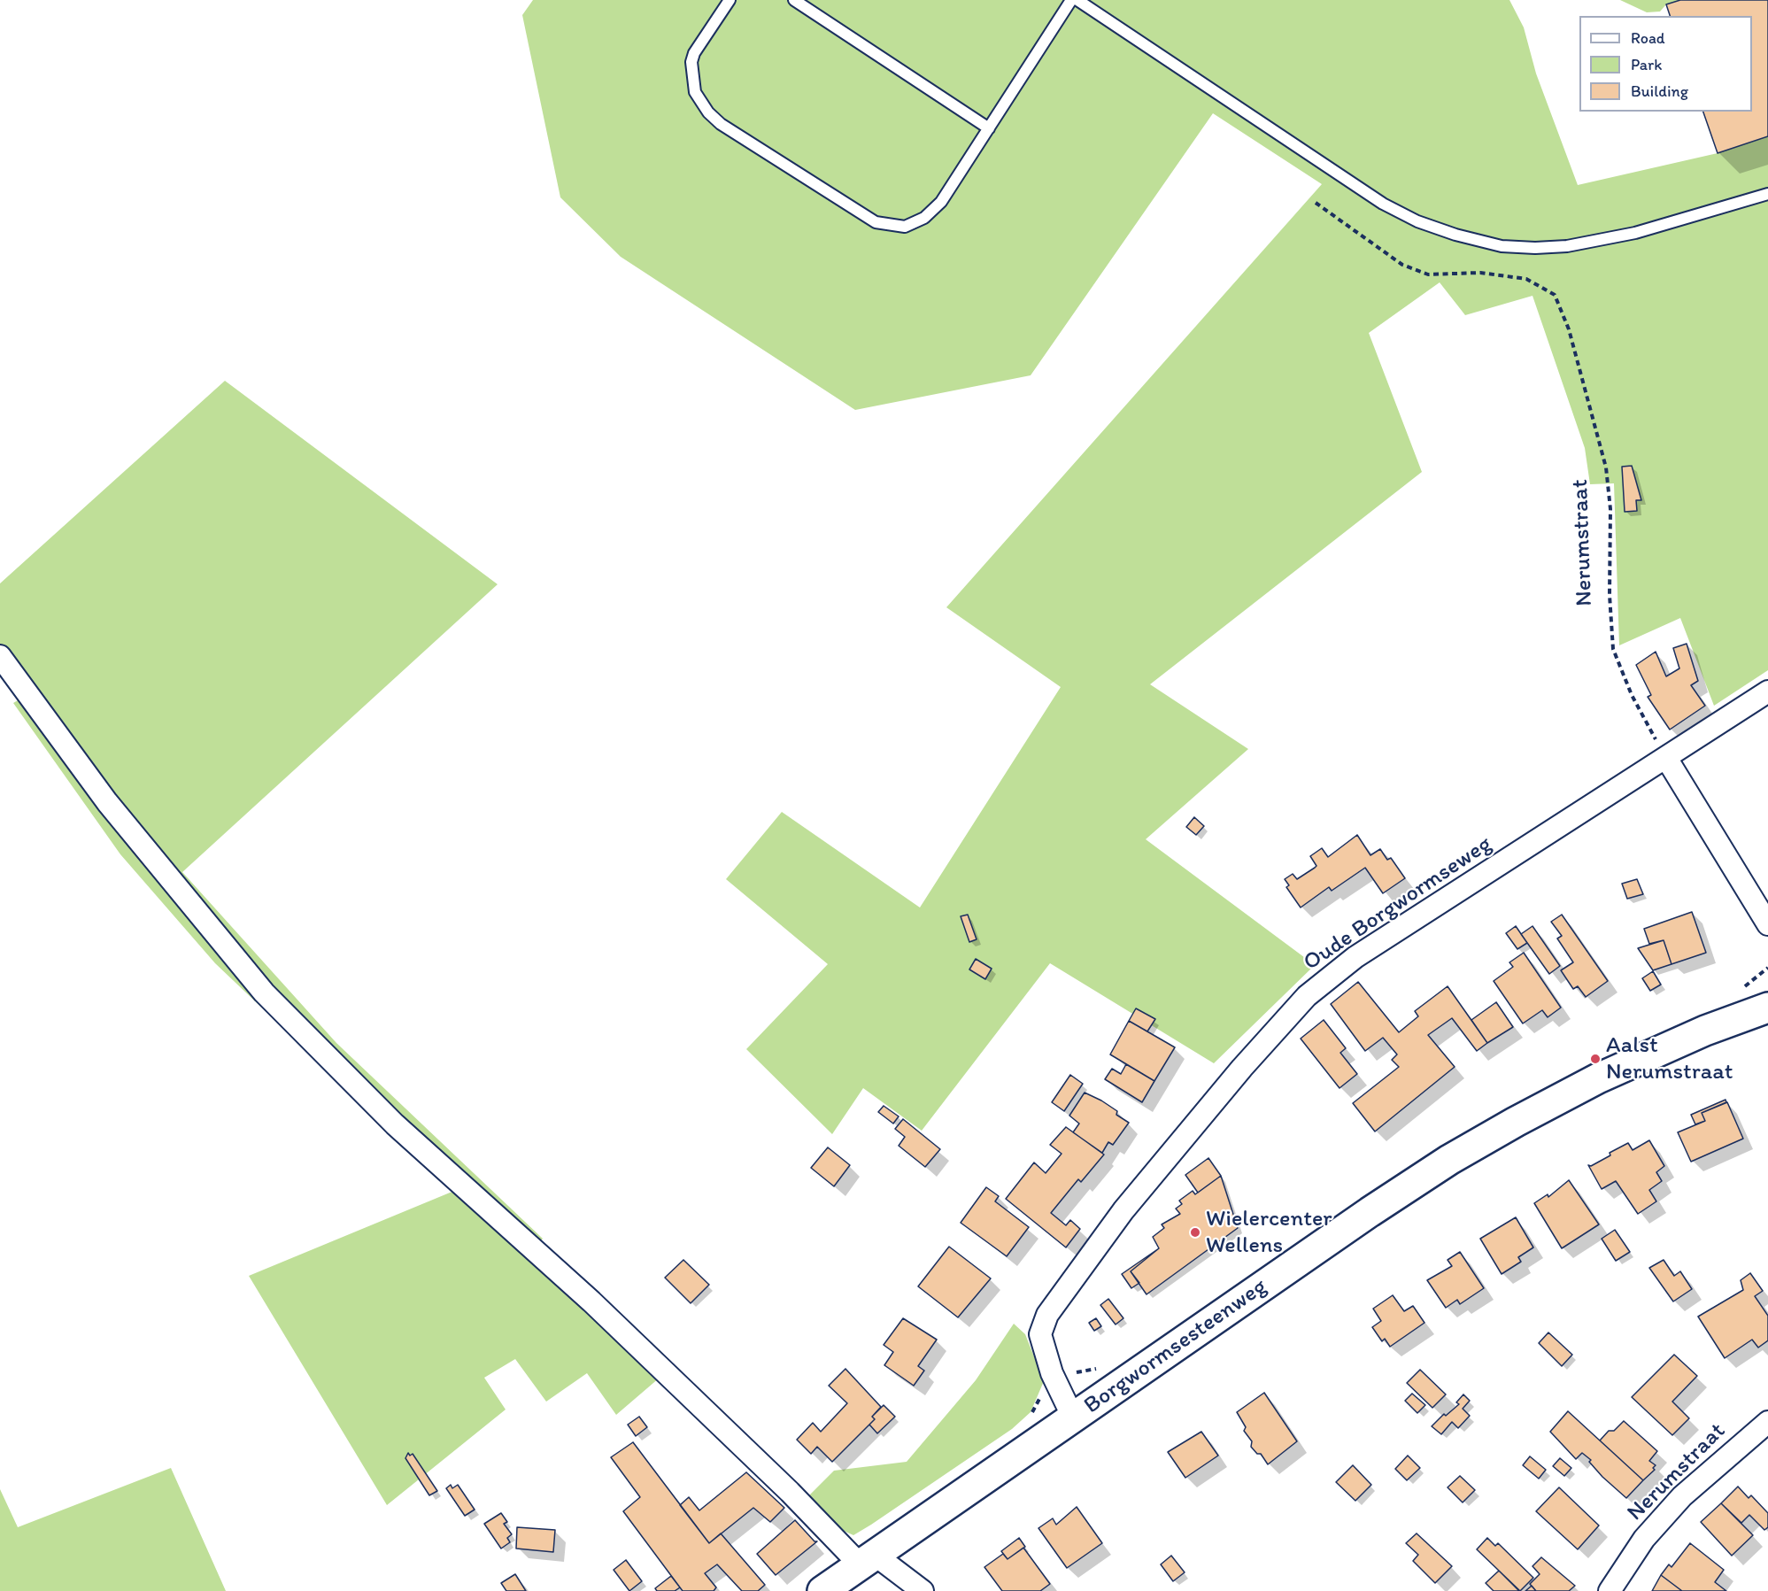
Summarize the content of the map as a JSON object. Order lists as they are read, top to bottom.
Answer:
{
  "streets": {
    "main road": ["Borgwormsesteenweg"],
    "street": ["Nerumstraat", "Oude Borgwormseweg"]
  },
  "crossings": [
    ["Nerumstraat", "Oude Borgwormseweg"],
    ["Oude Borgwormseweg", "Borgwormsesteenweg"]
  ],
  "places": ["Aalst Nerumstraat", "Wielercenter Wellens"],
  "legend": ["Road", "Park", "Building"]
}
